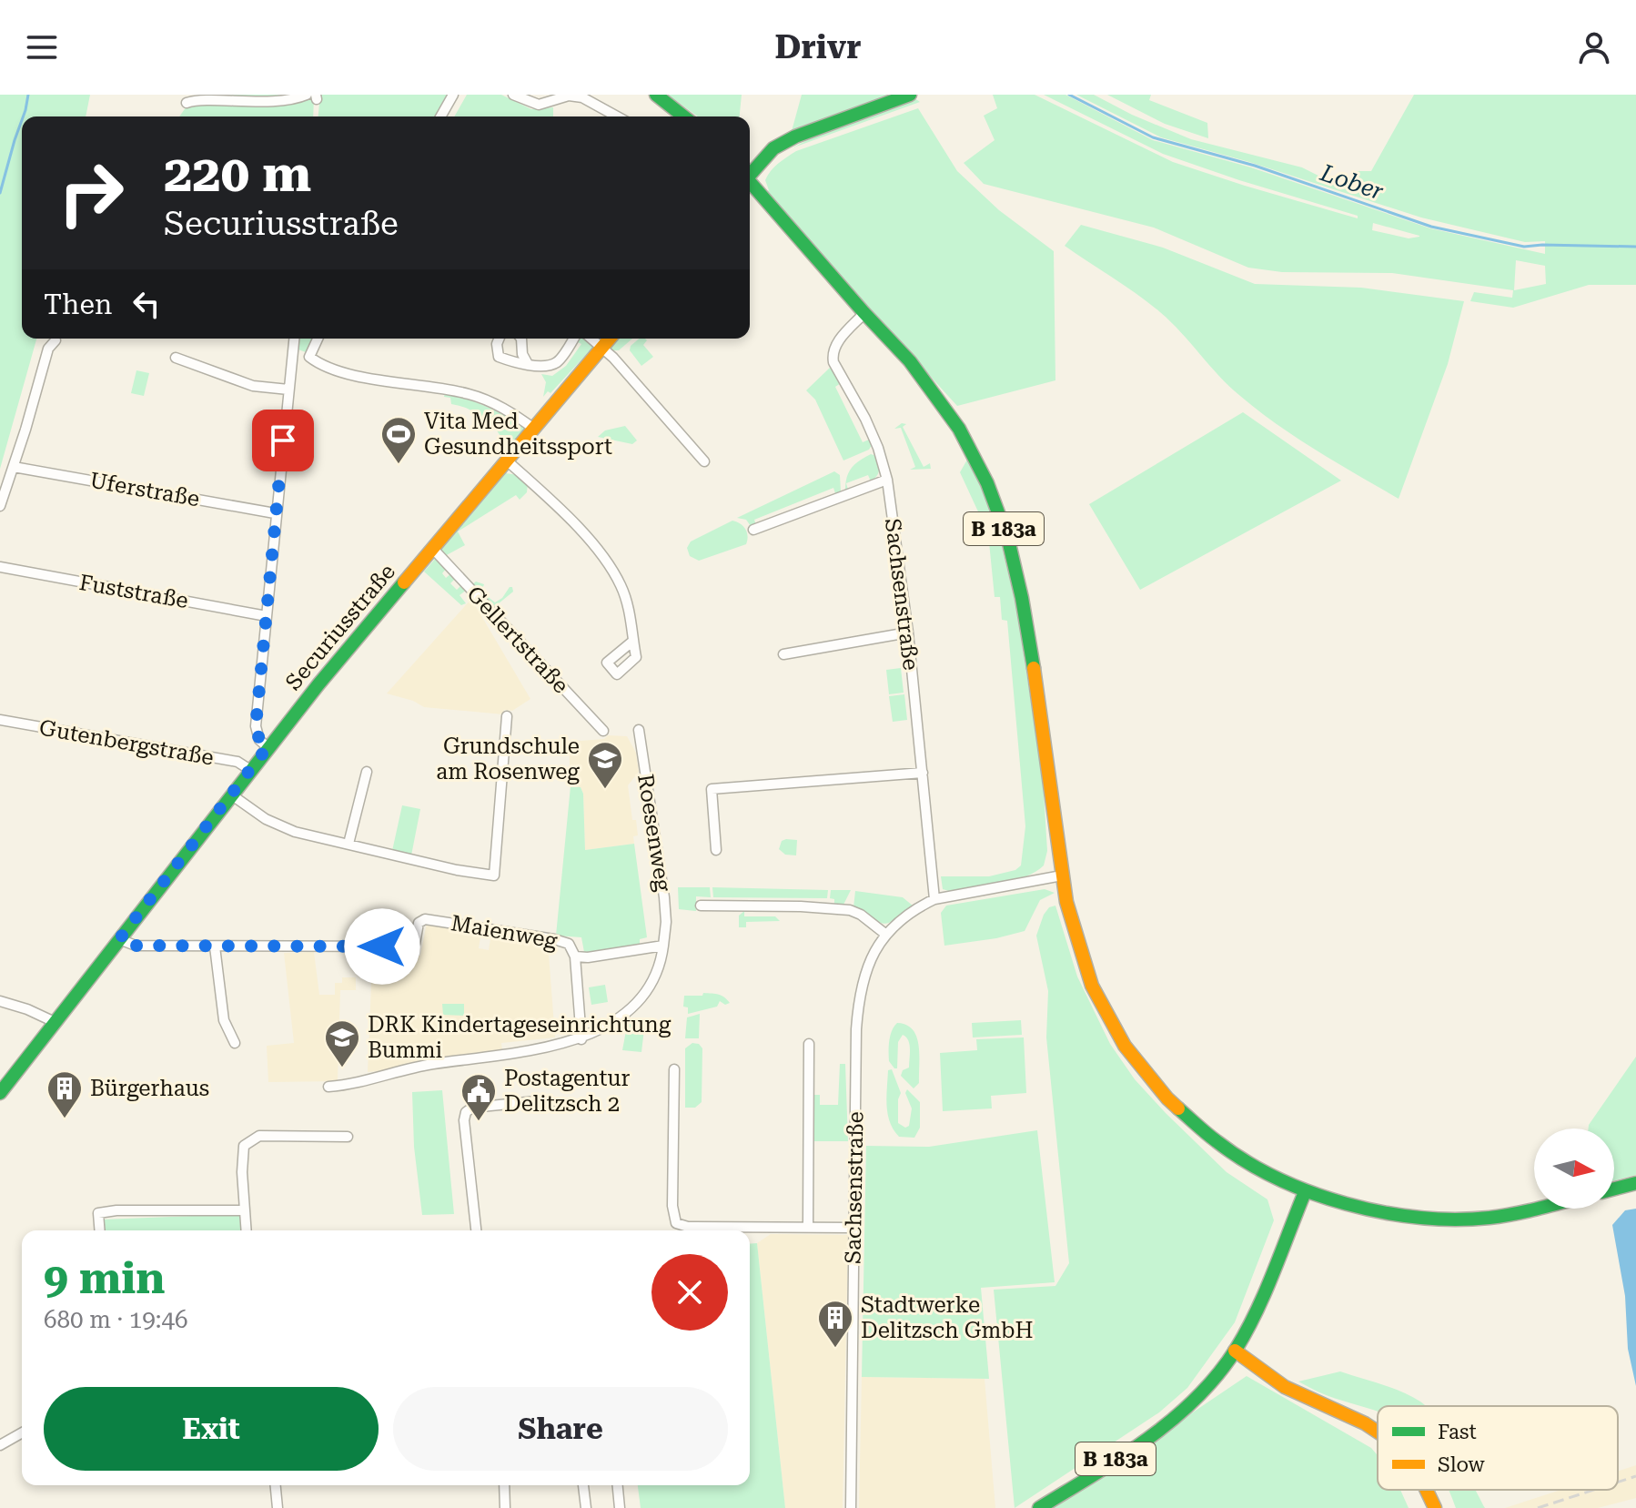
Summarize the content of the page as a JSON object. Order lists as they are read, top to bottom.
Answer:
{
  "streets": {
    "main road": ["B 183a", "Securiusstraße"],
    "street": [
      "Uferstraße",
      "Fuststraße",
      "Sachsenstraße",
      "Gellertstraße",
      "Gutenbergstraße",
      "Roesenweg",
      "Maienweg"
    ]
  },
  "crossings": [
    ["B 183a", "Sachsenstraße"],
    ["Securiusstraße", "Gellertstraße"],
    ["Securiusstraße", "Gutenbergstraße"]
  ],
  "water": ["Lober"],
  "places": {
    "sports": ["Vita Med Gesundheitssport"],
    "school or university": ["Grundschule am Rosenweg", "DRK Kindertageseinrichtung Bummi"],
    "building": ["Bürgerhaus", "Stadtwerke Delitzsch GmbH"],
    "public building": ["Postagentur Delitzsch 2"]
  },
  "legend": ["Fast", "Slow"],
  "north": "right",
  "page": {
    "header": "Drivr",
    "turn": ["220 m", "Securiusstraße"],
    "then": "Then",
    "heading": ["9 min", "680 m · 19:46"],
    "buttons": ["Exit", "Share"]
  }
}
